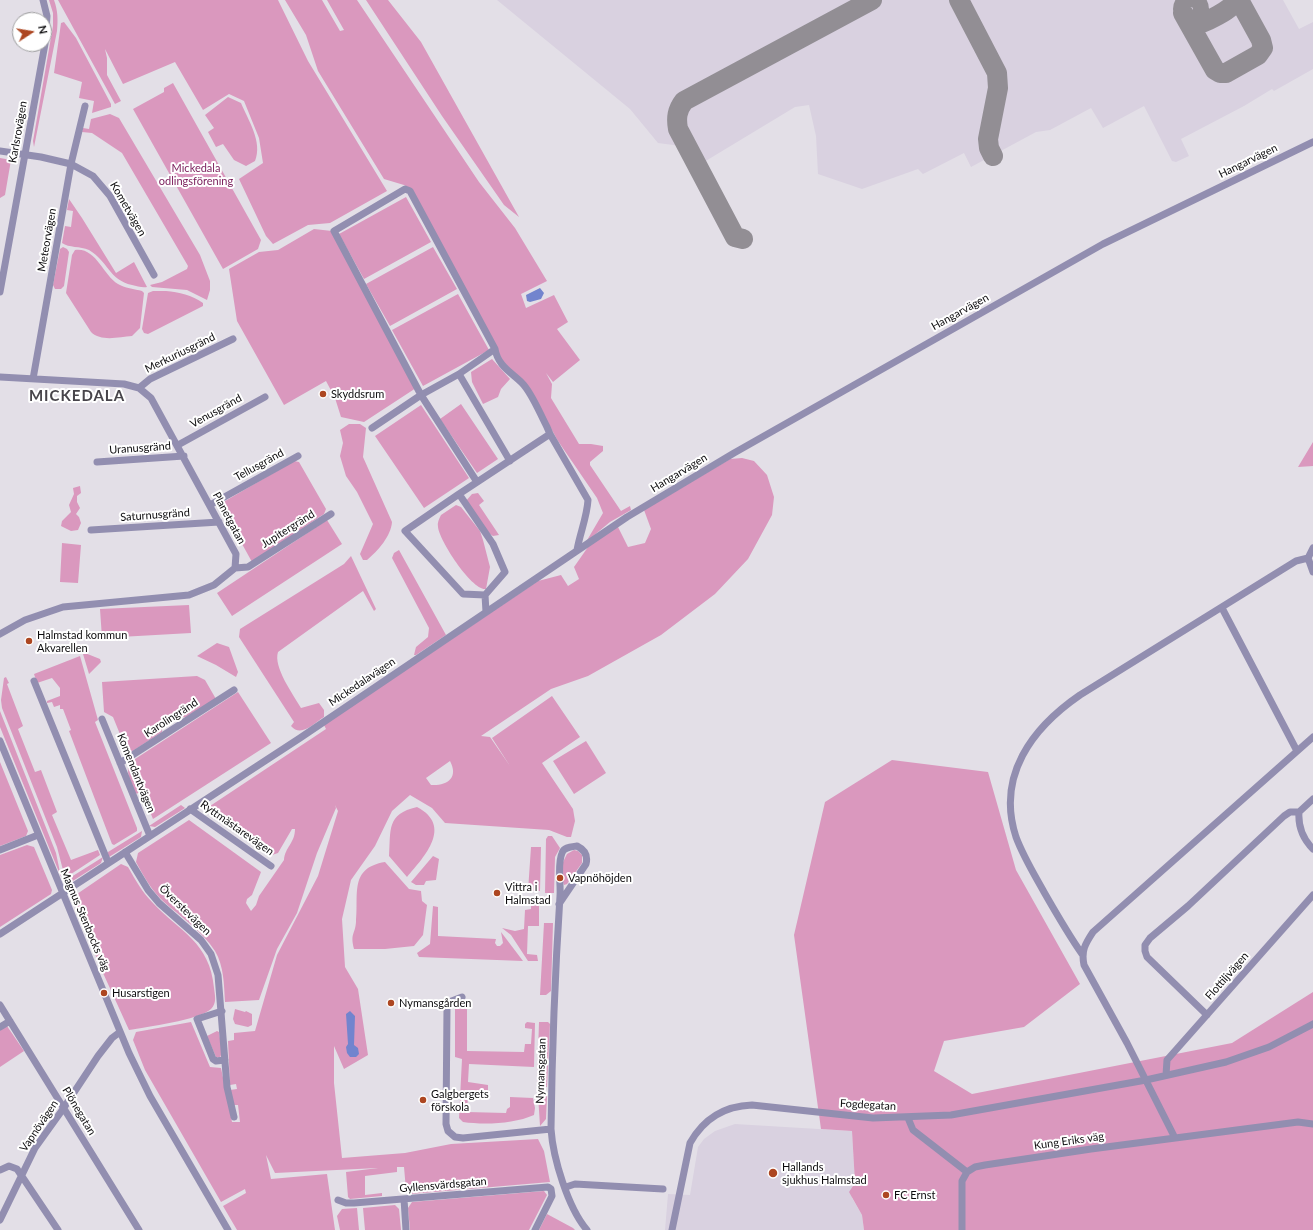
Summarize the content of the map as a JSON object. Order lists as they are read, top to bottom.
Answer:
{
  "streets": {
    "street": [
      "Karlsrovägen",
      "Hangarvägen",
      "Kometvägen",
      "Meteorvägen",
      "Merkuriusgränd",
      "Venusgränd",
      "Uranusgränd",
      "Tellusgränd",
      "Saturnusgränd",
      "Planetgatan",
      "Jupitergränd",
      "Mickedalavägen",
      "Karolingränd",
      "Komendantvägen",
      "Ryttmästarevägen",
      "Överstevägen",
      "Magnus Stenbocks väg",
      "Flottiljvägen",
      "Nymansgatan",
      "Fogdegatan",
      "Plönegatan",
      "Vapnövägen",
      "Kung Eriks väg",
      "Gyllensvärdsgatan"
    ]
  },
  "crossings": [
    ["Karlsrovägen", "Kometvägen"],
    ["Hangarvägen", "Mickedalavägen"],
    ["Kometvägen", "Meteorvägen"],
    ["Merkuriusgränd", "Planetgatan"],
    ["Venusgränd", "Planetgatan"],
    ["Uranusgränd", "Planetgatan"],
    ["Tellusgränd", "Planetgatan"],
    ["Saturnusgränd", "Planetgatan"],
    ["Planetgatan", "Jupitergränd"],
    ["Mickedalavägen", "Komendantvägen"],
    ["Mickedalavägen", "Ryttmästarevägen"],
    ["Mickedalavägen", "Överstevägen"],
    ["Mickedalavägen", "Magnus Stenbocks väg"],
    ["Karolingränd", "Komendantvägen"],
    ["Magnus Stenbocks väg", "Vapnövägen"],
    ["Flottiljvägen", "Fogdegatan"],
    ["Plönegatan", "Vapnövägen"]
  ],
  "districts": ["MICKEDALA"],
  "parks": ["Mickedala odlingsförening"],
  "places": [
    "Skyddsrum",
    "Halmstad kommun Akvarellen",
    "Vapnöhöjden",
    "Vittra i Halmstad",
    "Husarstigen",
    "Nymansgården",
    "Galgbergets förskola",
    "Hallands sjukhus Halmstad",
    "FC Ernst"
  ],
  "north": "right"
}
